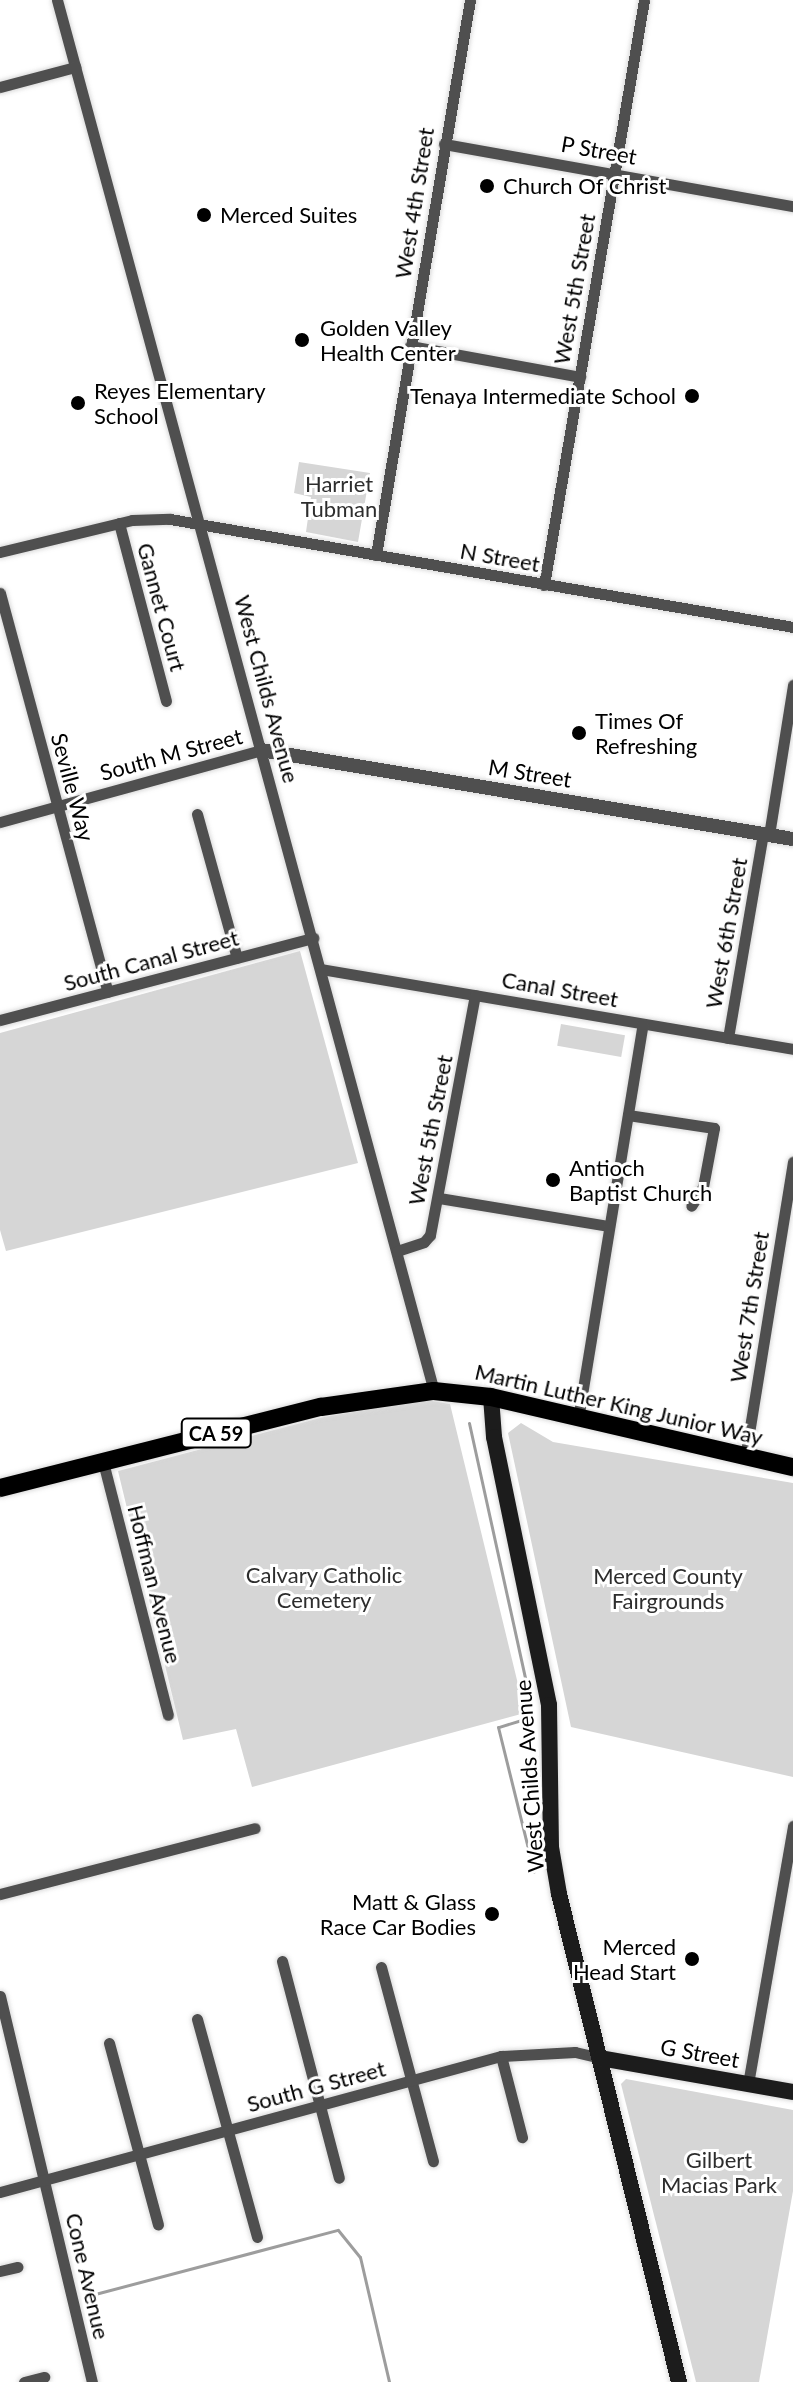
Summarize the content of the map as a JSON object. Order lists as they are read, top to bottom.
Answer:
{
  "streets": {
    "highway": ["Martin Luther King Junior Way", "CA 59"],
    "main road": ["West Childs Avenue", "G Street"],
    "street": [
      "P Street",
      "West 4th Street",
      "West 5th Street",
      "N Street",
      "Gannet Court",
      "South M Street",
      "M Street",
      "Seville Way",
      "West 6th Street",
      "South Canal Street",
      "Canal Street",
      "West 7th Street",
      "Hoffman Avenue",
      "South G Street",
      "Cone Avenue"
    ]
  },
  "crossings": [
    ["P Street", "West 4th Street"],
    ["P Street", "West 5th Street"],
    ["West 4th Street", "N Street"],
    ["West 5th Street", "N Street"],
    ["West 5th Street", "West Childs Avenue"],
    ["West 5th Street", "Canal Street"],
    ["N Street", "Gannet Court"],
    ["N Street", "West Childs Avenue"],
    ["West Childs Avenue", "South M Street"],
    ["West Childs Avenue", "M Street"],
    ["West Childs Avenue", "South Canal Street"],
    ["West Childs Avenue", "Canal Street"],
    ["West Childs Avenue", "Martin Luther King Junior Way"],
    ["West Childs Avenue", "CA 59"],
    ["West Childs Avenue", "G Street"],
    ["West Childs Avenue", "South G Street"],
    ["South M Street", "M Street"],
    ["South M Street", "Seville Way"],
    ["M Street", "West 6th Street"],
    ["Seville Way", "South Canal Street"],
    ["West 6th Street", "Canal Street"],
    ["West 7th Street", "Martin Luther King Junior Way"],
    ["Martin Luther King Junior Way", "CA 59"],
    ["CA 59", "Hoffman Avenue"],
    ["G Street", "South G Street"],
    ["South G Street", "Cone Avenue"]
  ],
  "parks": [
    "Harriet Tubman",
    "Calvary Catholic Cemetery",
    "Merced County Fairgrounds",
    "Gilbert Macias Park"
  ],
  "places": [
    "Church Of Christ",
    "Merced Suites",
    "Golden Valley Health Center",
    "Tenaya Intermediate School",
    "Reyes Elementary School",
    "Times Of Refreshing",
    "Antioch Baptist Church",
    "Matt & Glass Race Car Bodies",
    "Merced Head Start"
  ]
}
